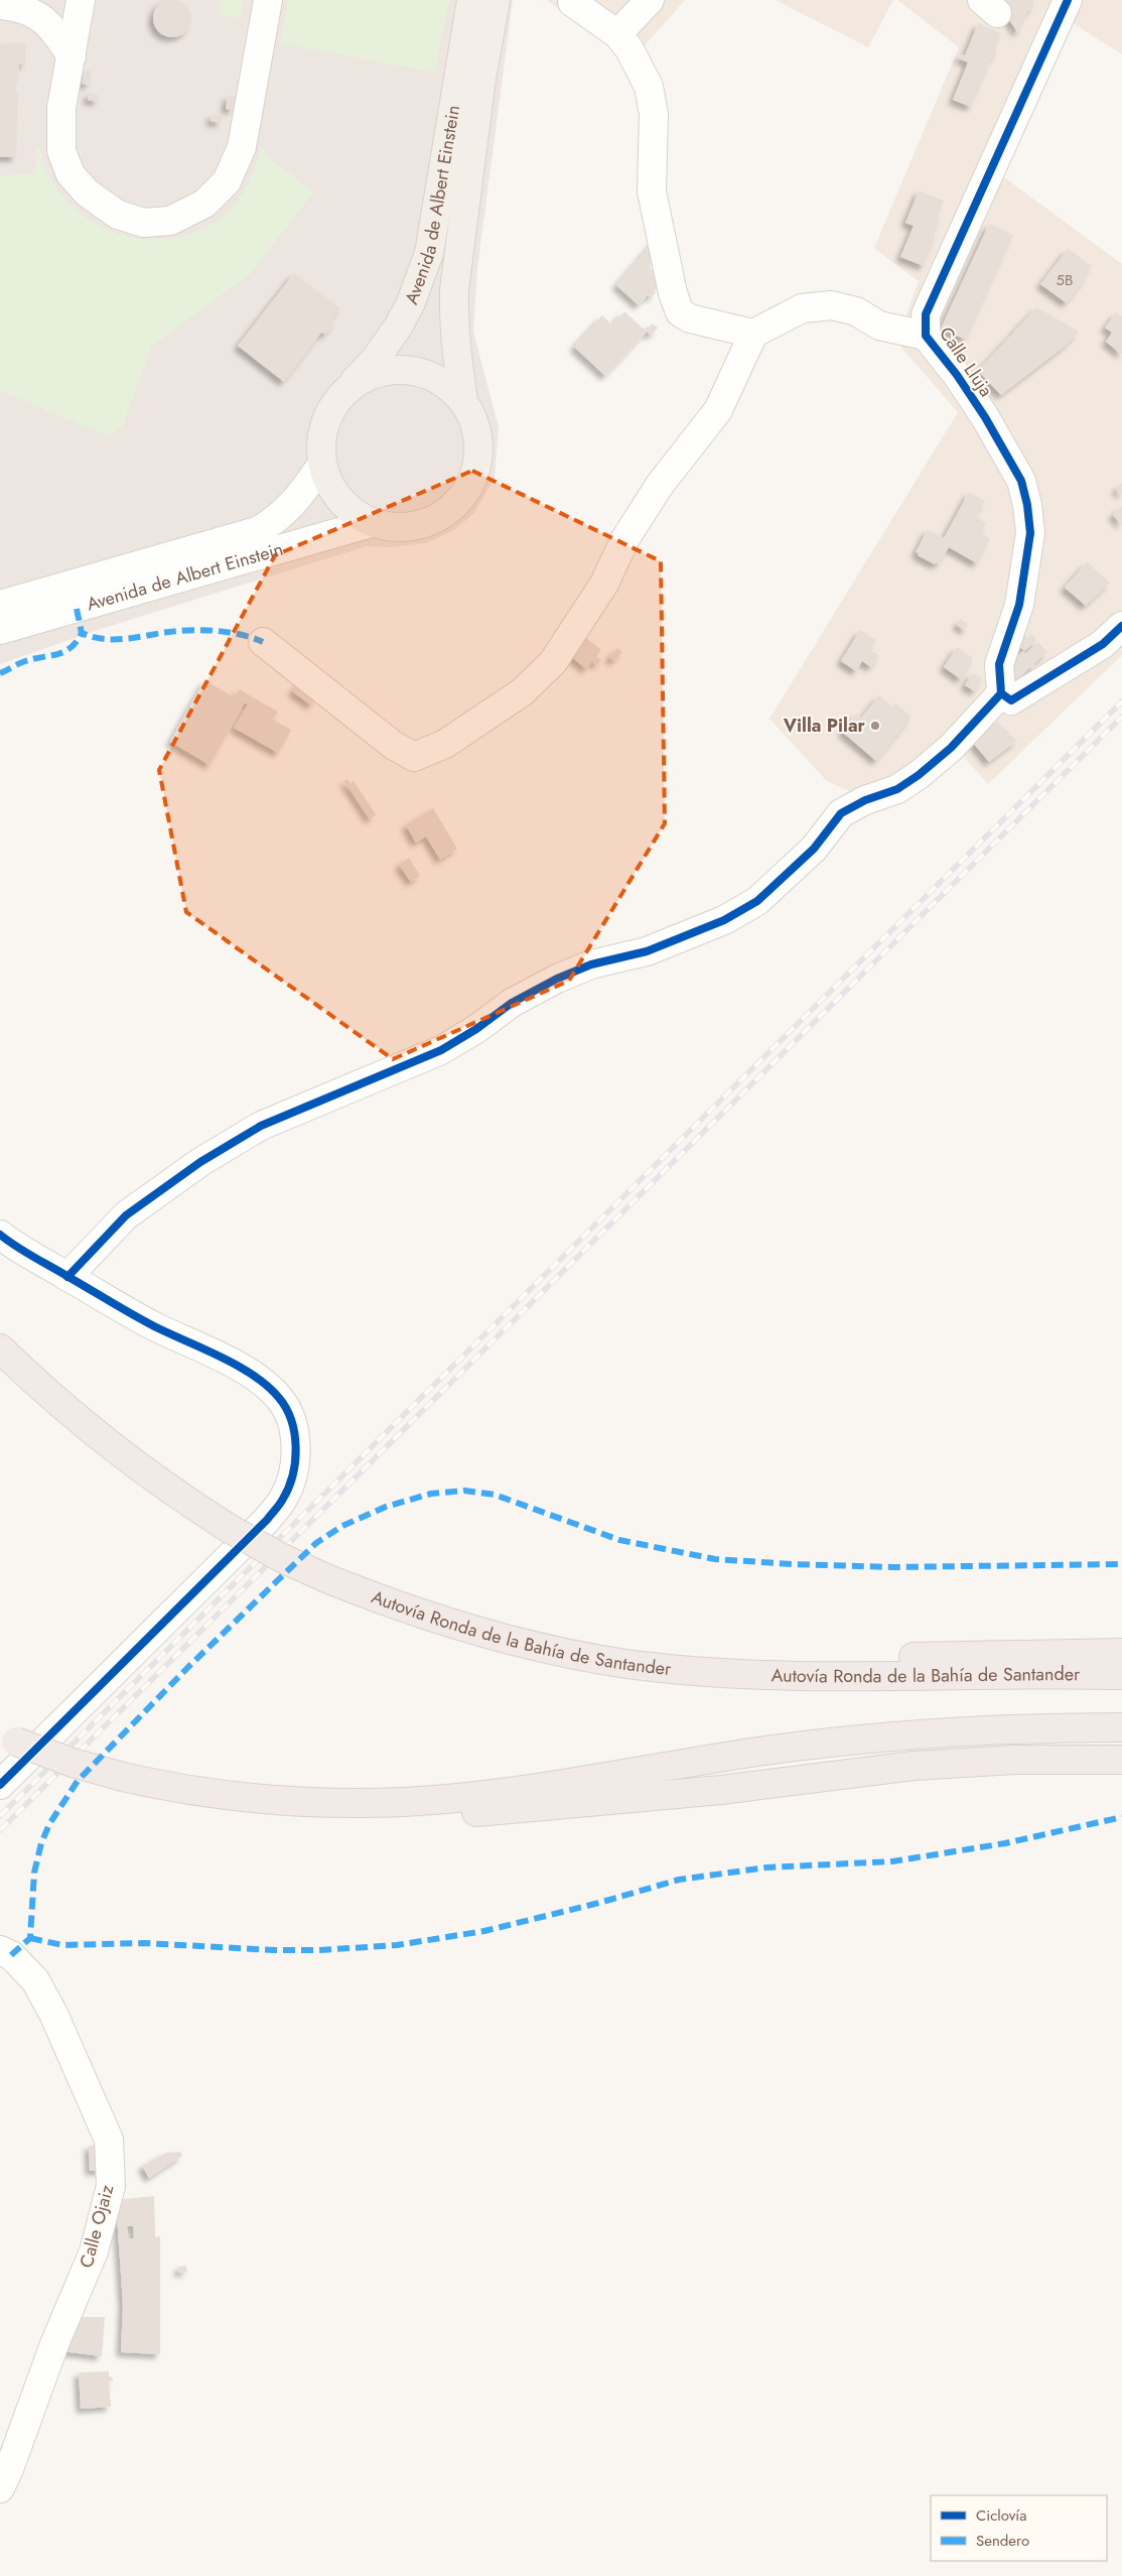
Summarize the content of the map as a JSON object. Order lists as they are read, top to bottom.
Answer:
{
  "streets": {
    "highway": ["Autovía Ronda de la Bahía de Santander"],
    "main road": ["Avenida de Albert Einstein"],
    "street": ["Calle Lluja", "Calle Ojaiz"]
  },
  "places": ["Villa Pilar"],
  "house_numbers": ["5B"],
  "legend": ["Ciclovía", "Sendero"]
}
